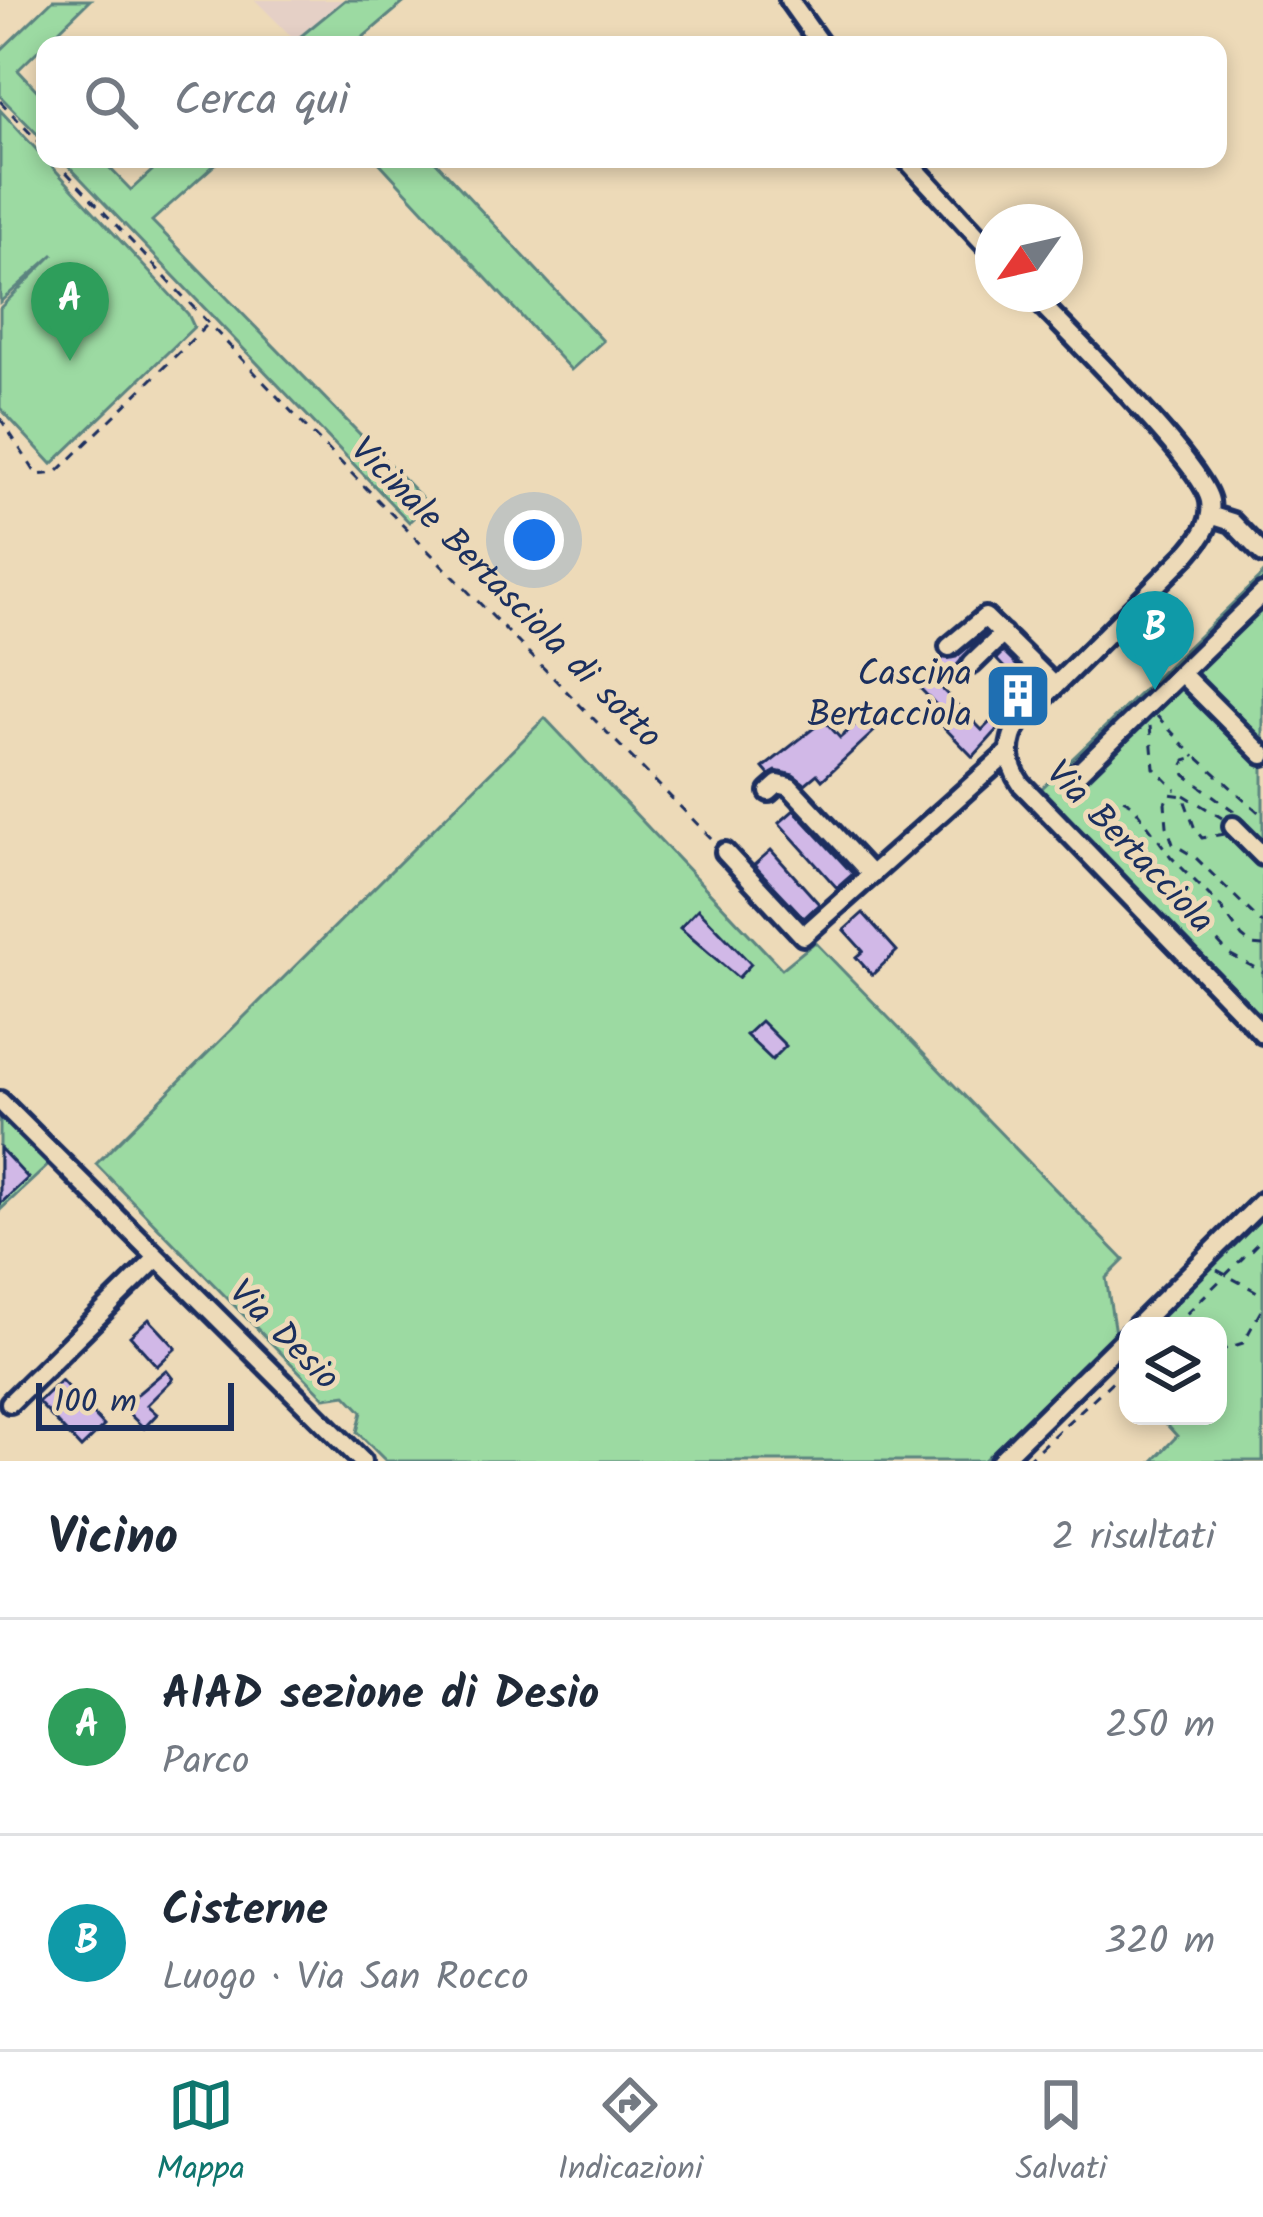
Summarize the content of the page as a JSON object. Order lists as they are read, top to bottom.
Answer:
{
  "streets": {
    "street": ["Via Bertacciola", "Via Desio"],
    "path": ["Vicinale Bertasciola di sotto"]
  },
  "crossings": [
    ["Vicinale Bertasciola di sotto", "Via Bertacciola"]
  ],
  "places": {
    "building": ["Cascina Bertacciola"]
  },
  "scale_bar": "100 m",
  "north": "bottom left",
  "page": {
    "search": "Cerca qui",
    "pins": ["A", "B"],
    "scale": "100 m",
    "heading": ["Vicino", "2 risultati"],
    "list": [
      {
        "mark": "A",
        "name": "AIAD sezione di Desio",
        "note": "Parco",
        "value": "250 m"
      },
      {
        "mark": "B",
        "name": "Cisterne",
        "note": "Luogo · Via San Rocco",
        "value": "320 m"
      }
    ],
    "nav": ["Mappa", "Indicazioni", "Salvati"]
  }
}
